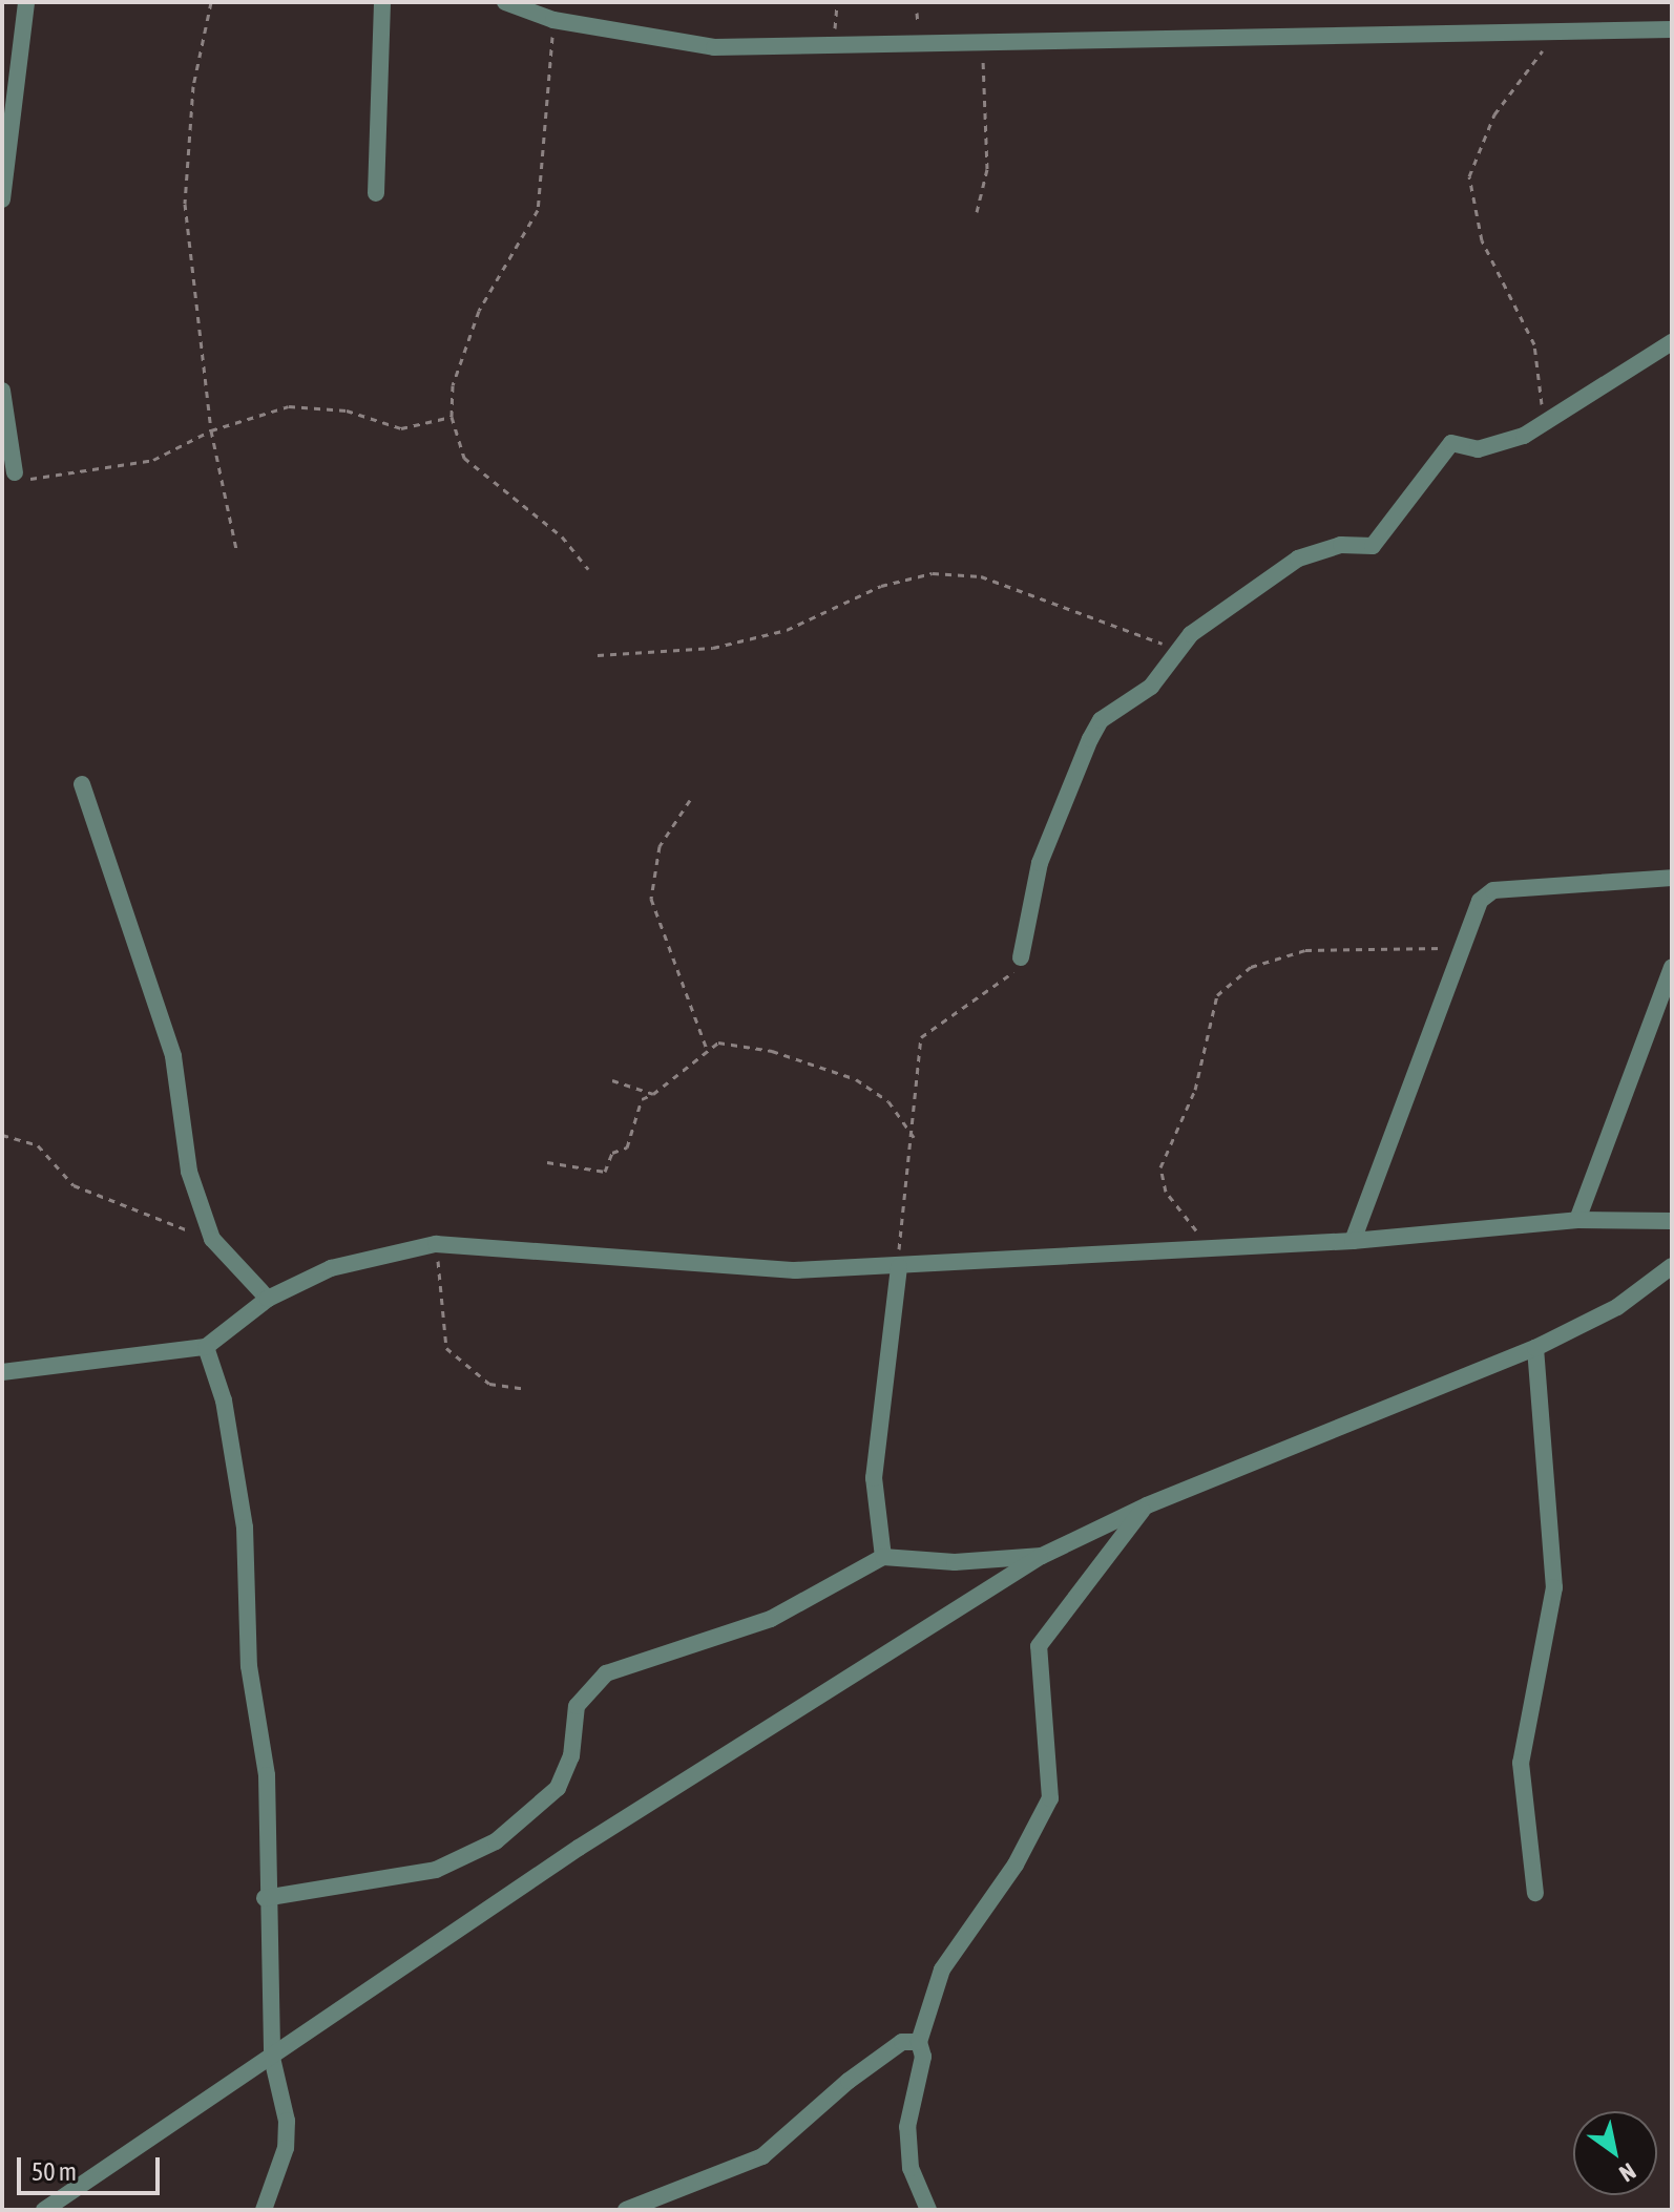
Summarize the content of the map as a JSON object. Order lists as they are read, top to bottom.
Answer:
{
  "scale_bar": "50 m",
  "north": "bottom right"
}
